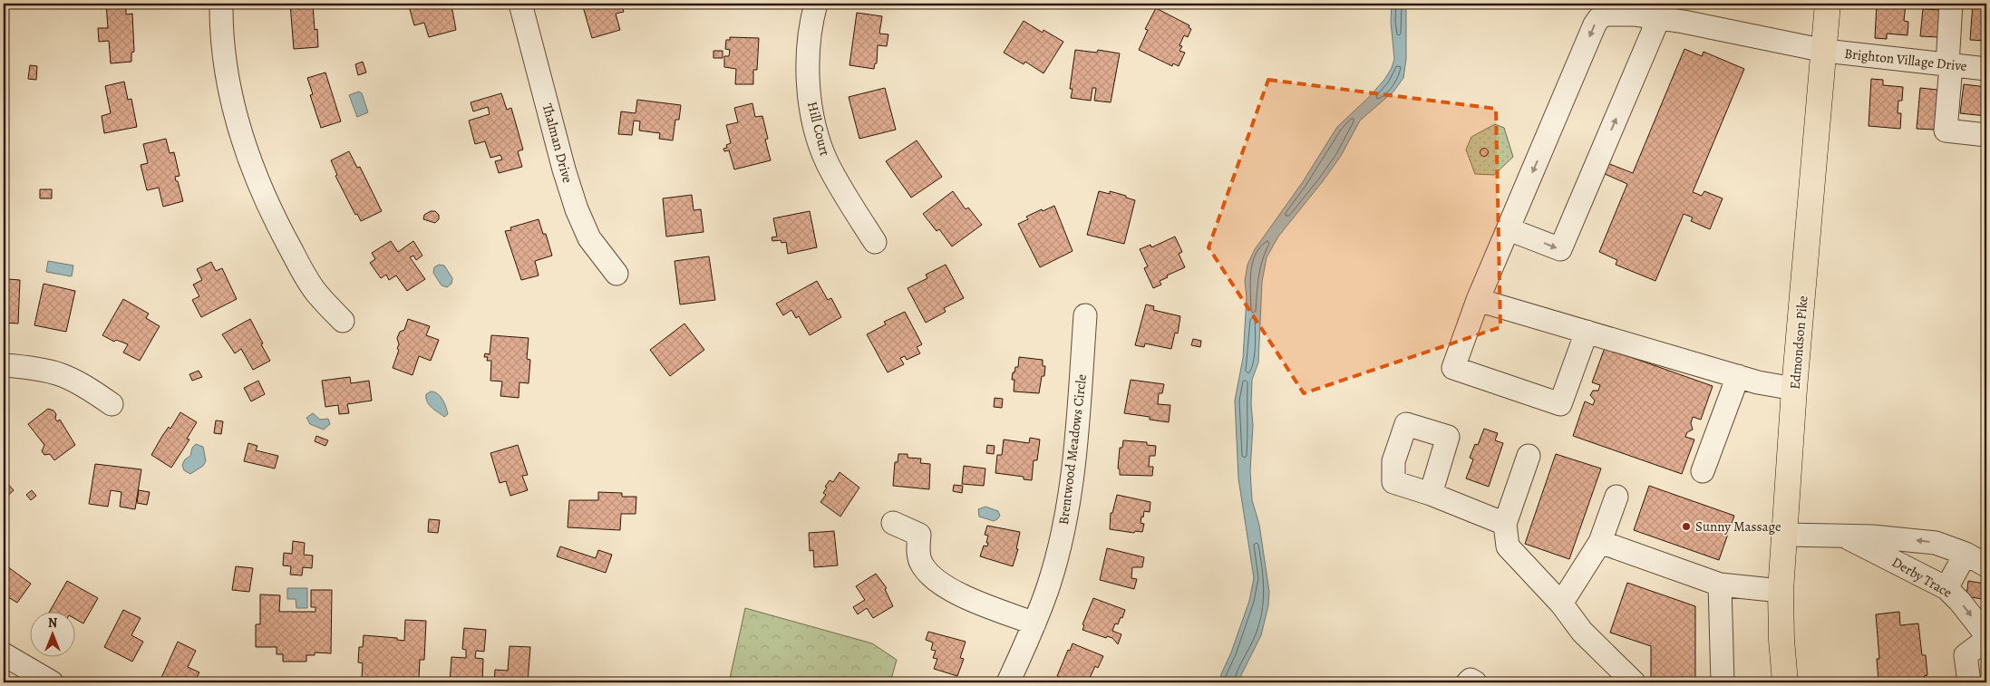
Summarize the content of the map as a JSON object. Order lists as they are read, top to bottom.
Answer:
{
  "streets": {
    "main road": ["Edmondson Pike"],
    "street": [
      "Brighton Village Drive",
      "Hill Court",
      "Thalman Drive",
      "Brentwood Meadows Circle",
      "Derby Trace"
    ]
  },
  "crossings": [
    ["Brighton Village Drive", "Edmondson Pike"],
    ["Edmondson Pike", "Derby Trace"]
  ],
  "places": ["Sunny Massage"],
  "north": "top"
}
